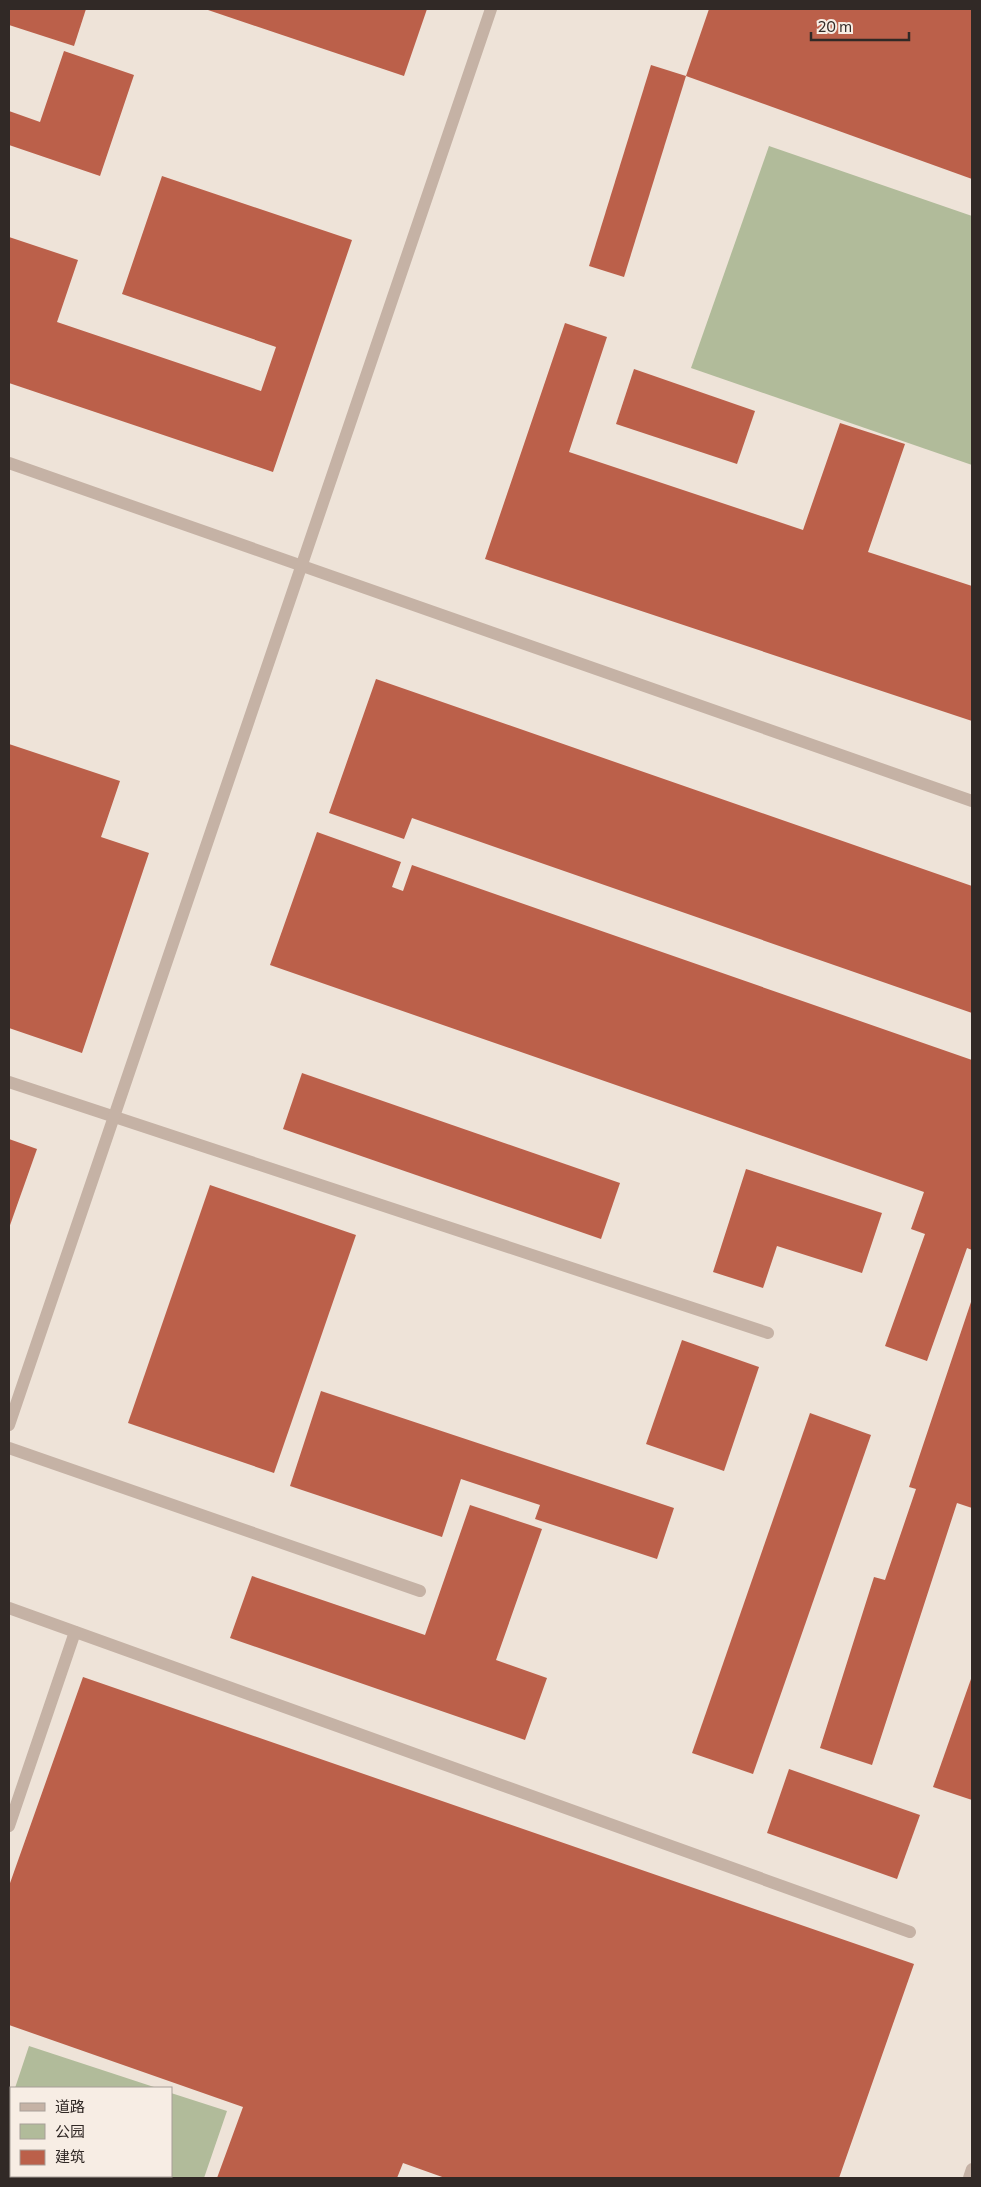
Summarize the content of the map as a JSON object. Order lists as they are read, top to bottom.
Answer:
{
  "legend": ["道路", "公园", "建筑"],
  "scale_bar": "20 m"
}
